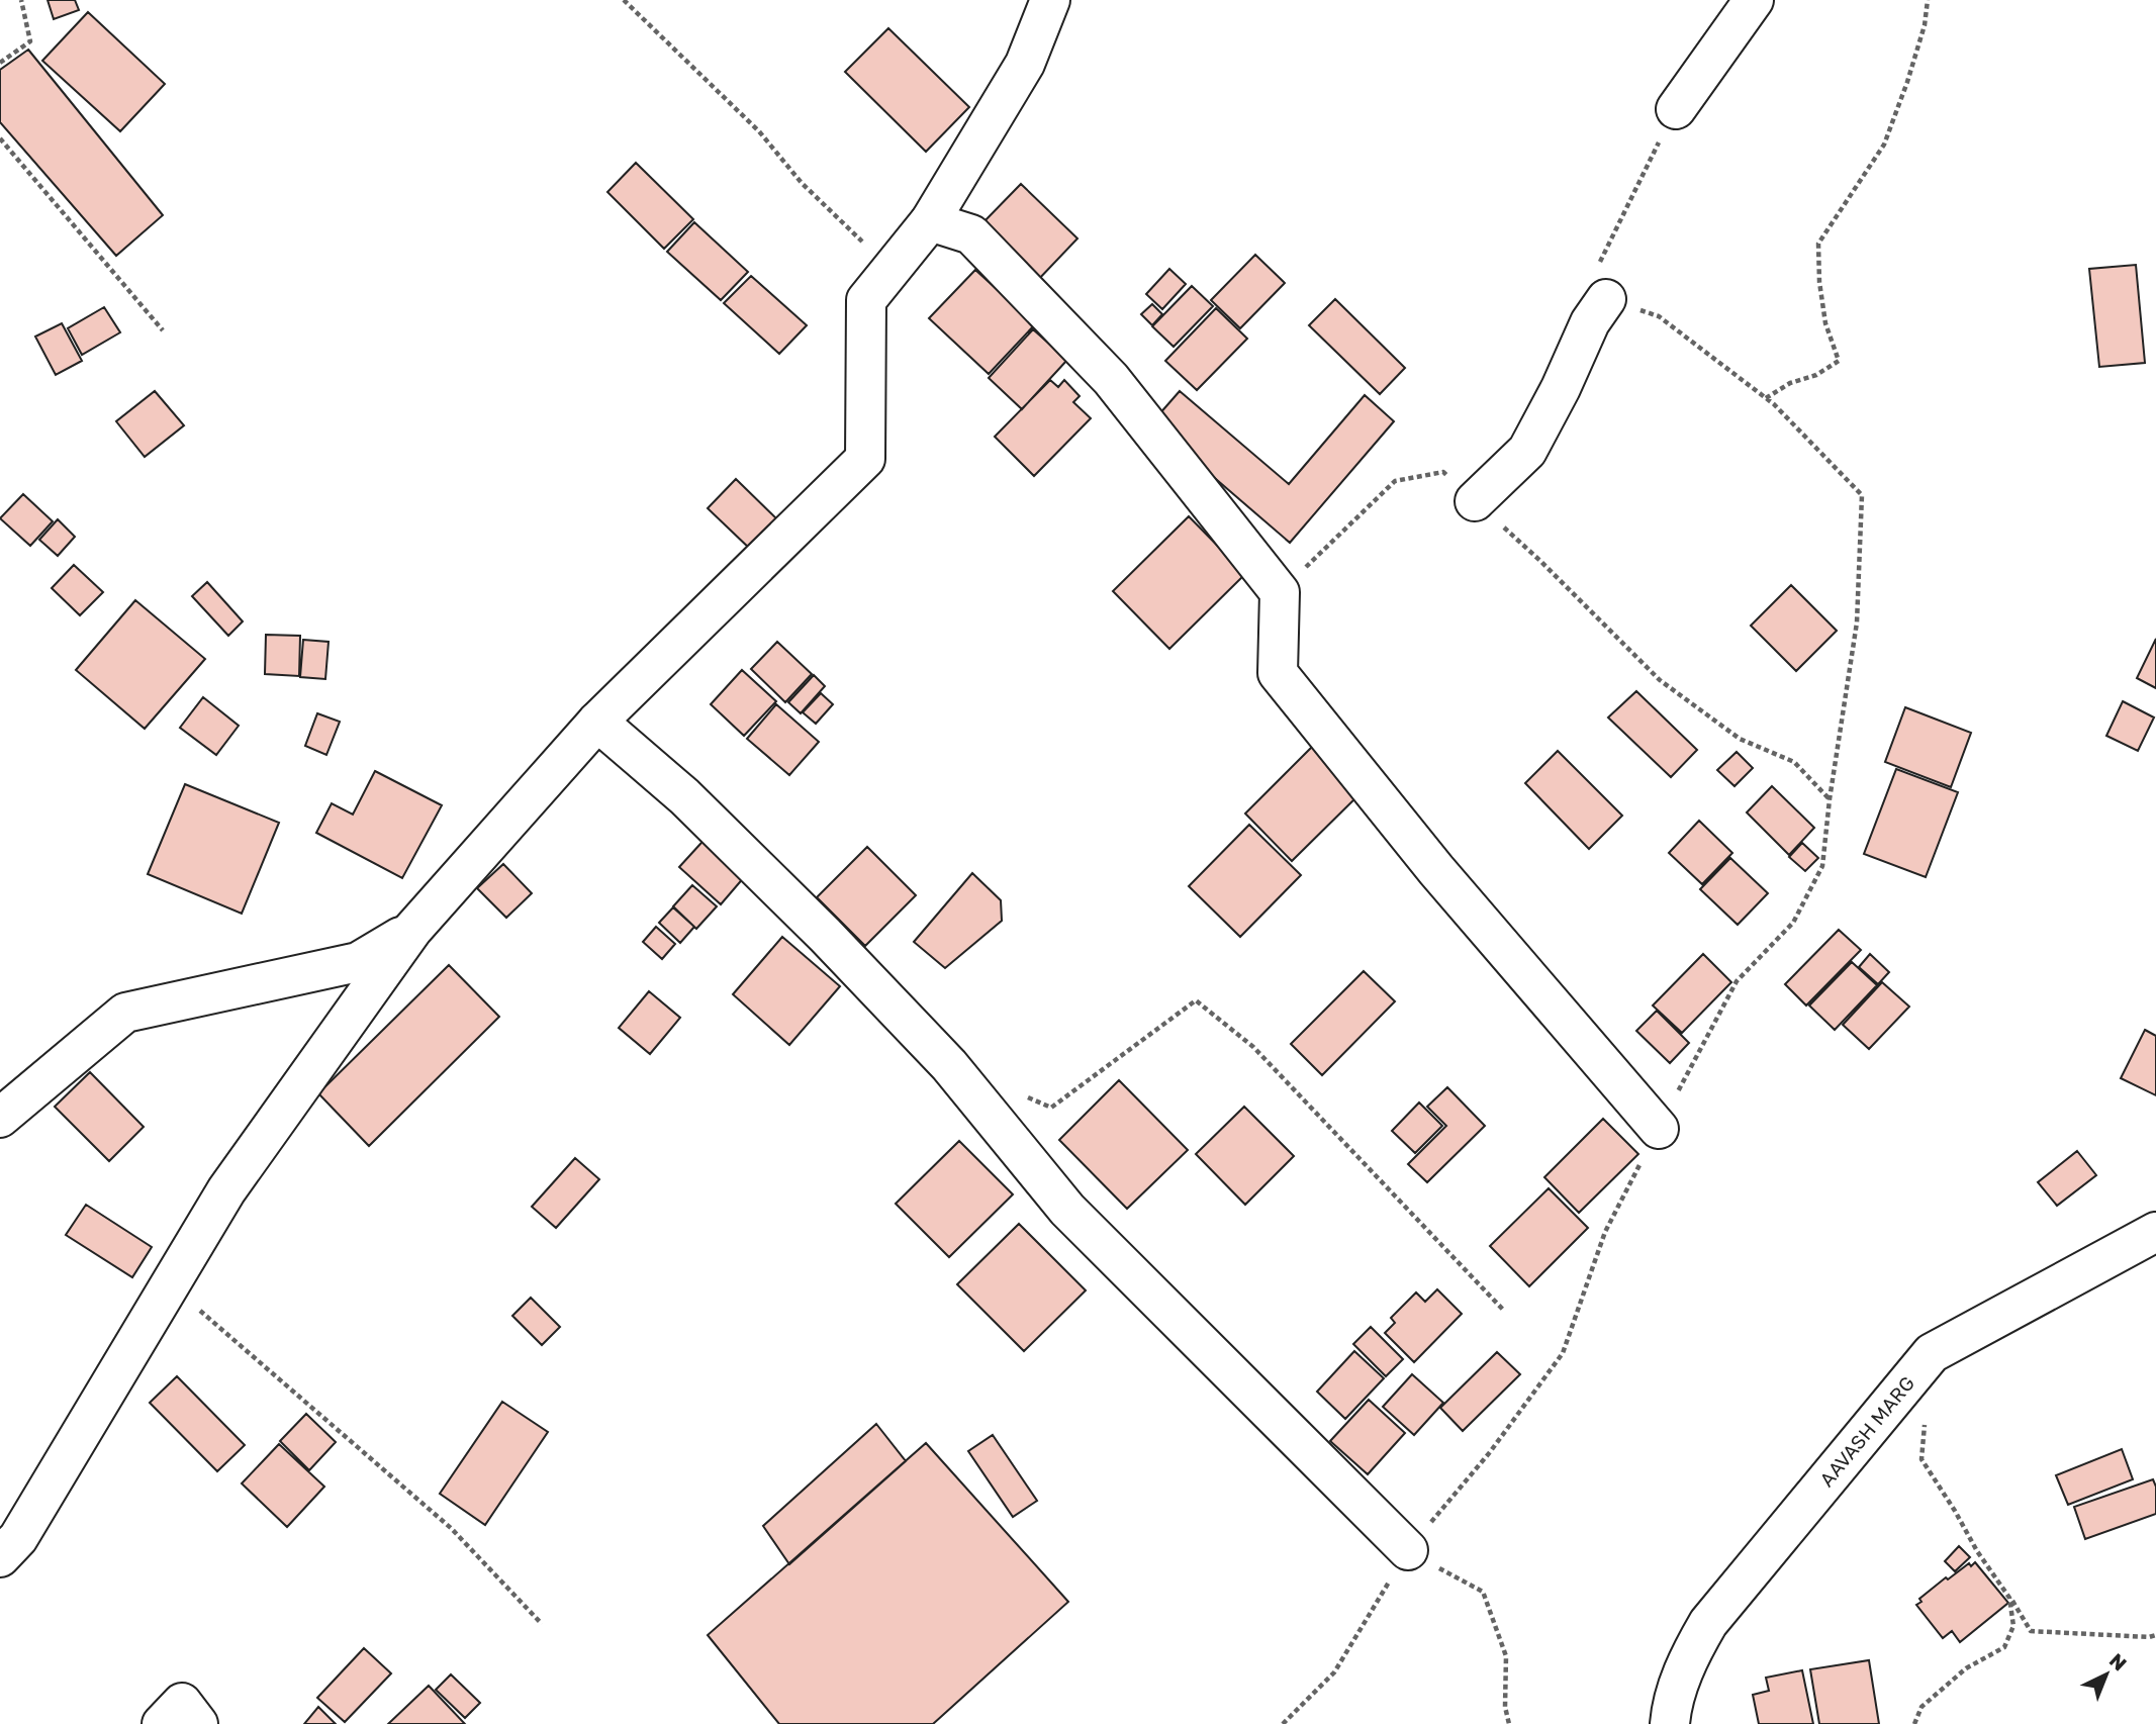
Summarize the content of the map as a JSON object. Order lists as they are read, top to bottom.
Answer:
{
  "streets": {
    "street": ["AAVASH MARG"]
  },
  "north": "top right"
}
